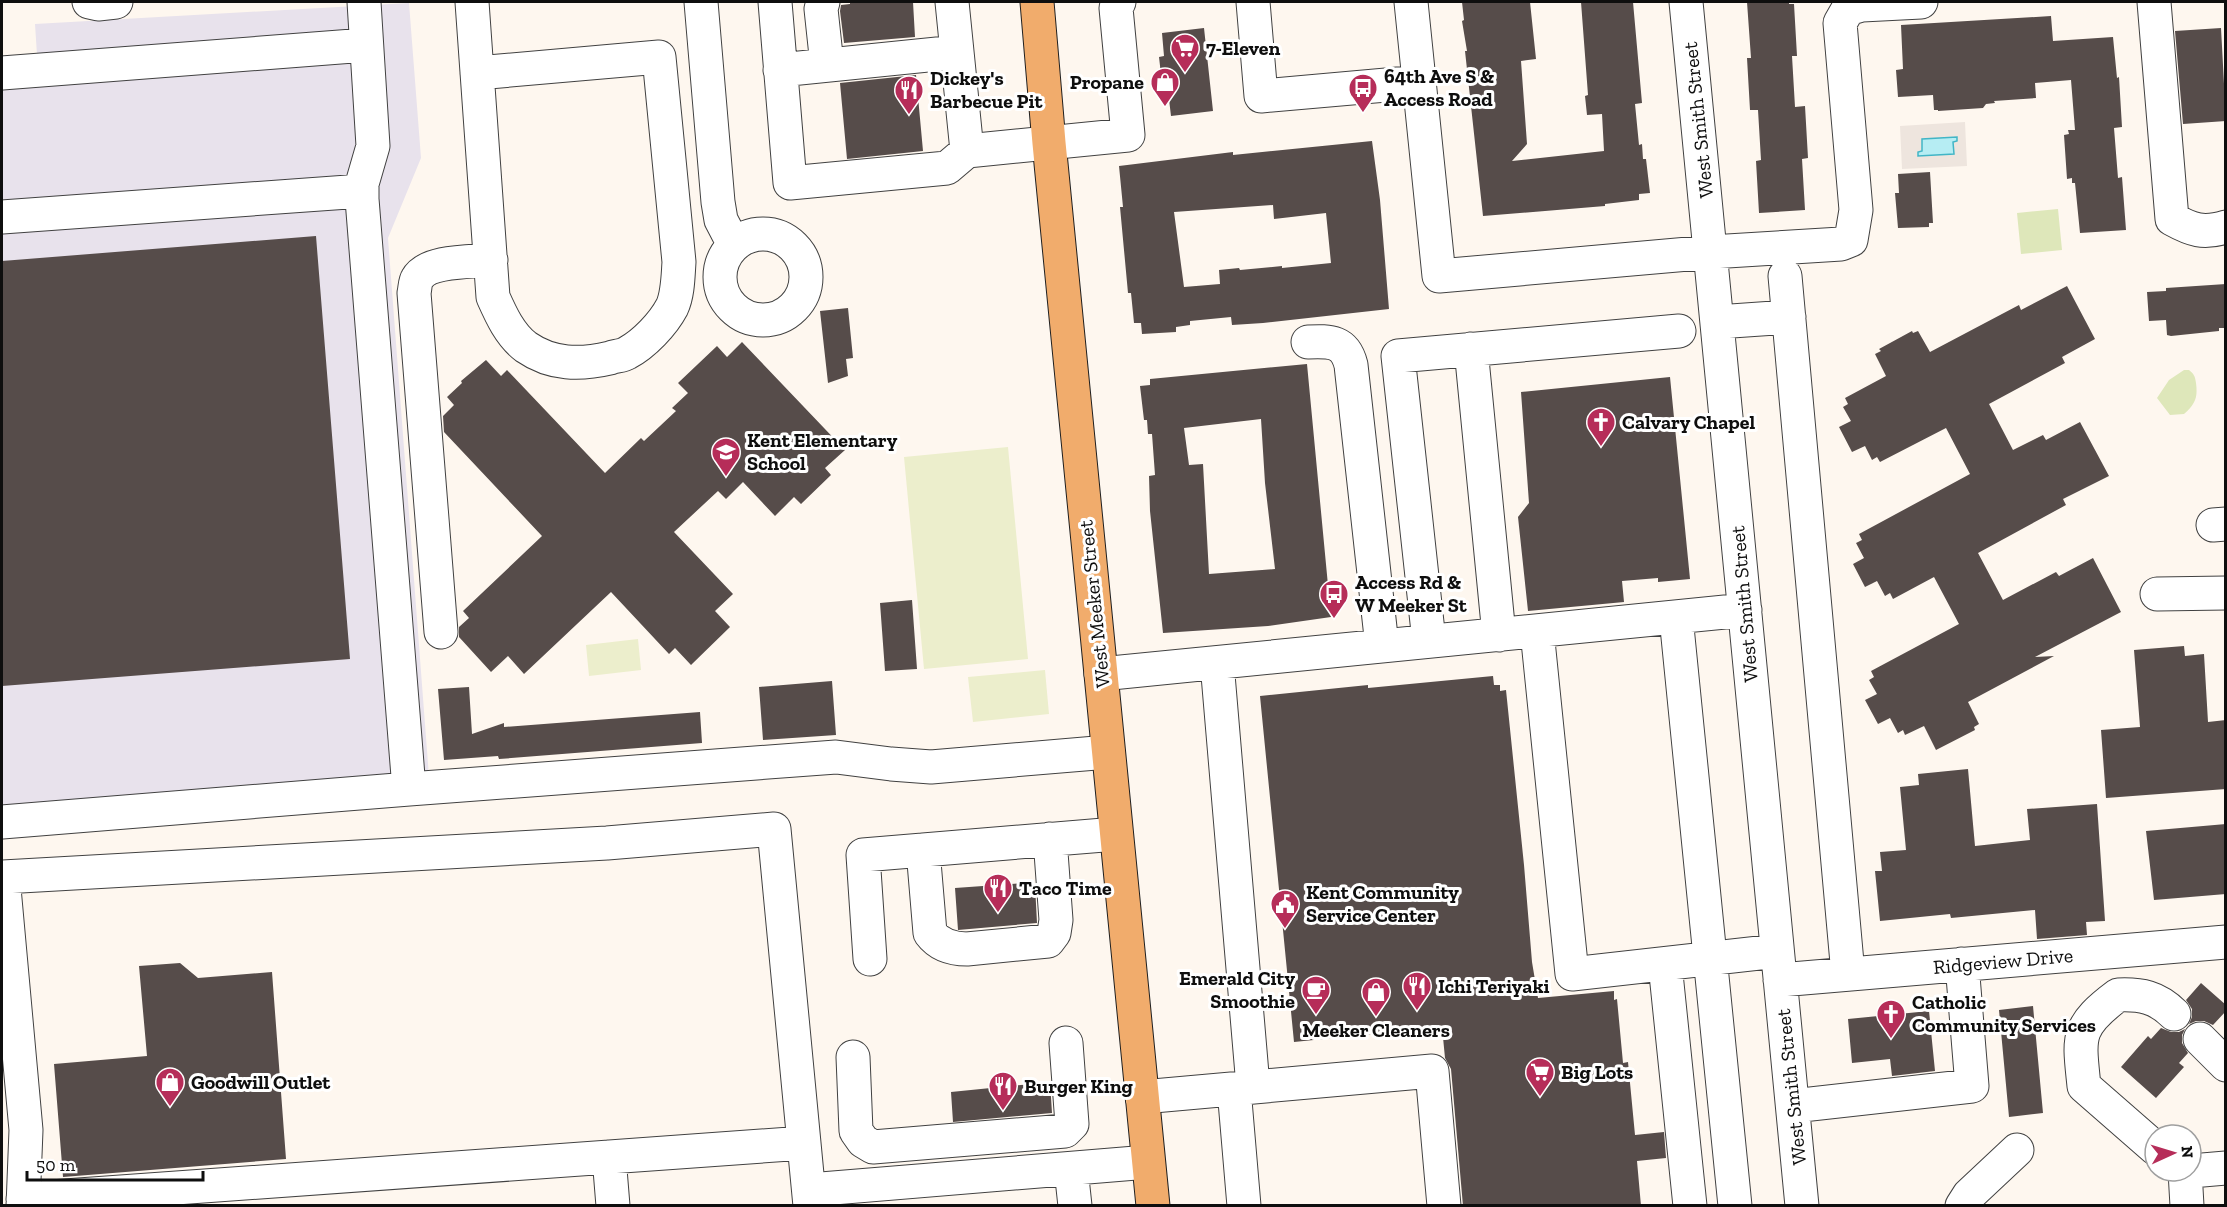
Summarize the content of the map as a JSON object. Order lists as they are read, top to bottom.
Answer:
{
  "streets": {
    "main road": ["West Meeker Street"],
    "street": ["West Smith Street", "Ridgeview Drive"]
  },
  "crossings": [
    ["West Smith Street", "Ridgeview Drive"]
  ],
  "places": {
    "supermarket": ["7-Eleven", "Big Lots"],
    "shop": ["Propane", "Meeker Cleaners", "Goodwill Outlet"],
    "bus stop": ["64th Ave S & Access Road", "Access Rd & W Meeker St"],
    "restaurant": [
      "Dickey's Barbecue Pit",
      "Taco Time",
      "Ichi Teriyaki",
      "Burger King"
    ],
    "church": ["Calvary Chapel", "Catholic Community Services"],
    "school or university": ["Kent Elementary School"],
    "public building": ["Kent Community Service Center"],
    "cafe": ["Emerald City Smoothie"]
  },
  "scale_bar": "50 m",
  "north": "right"
}
